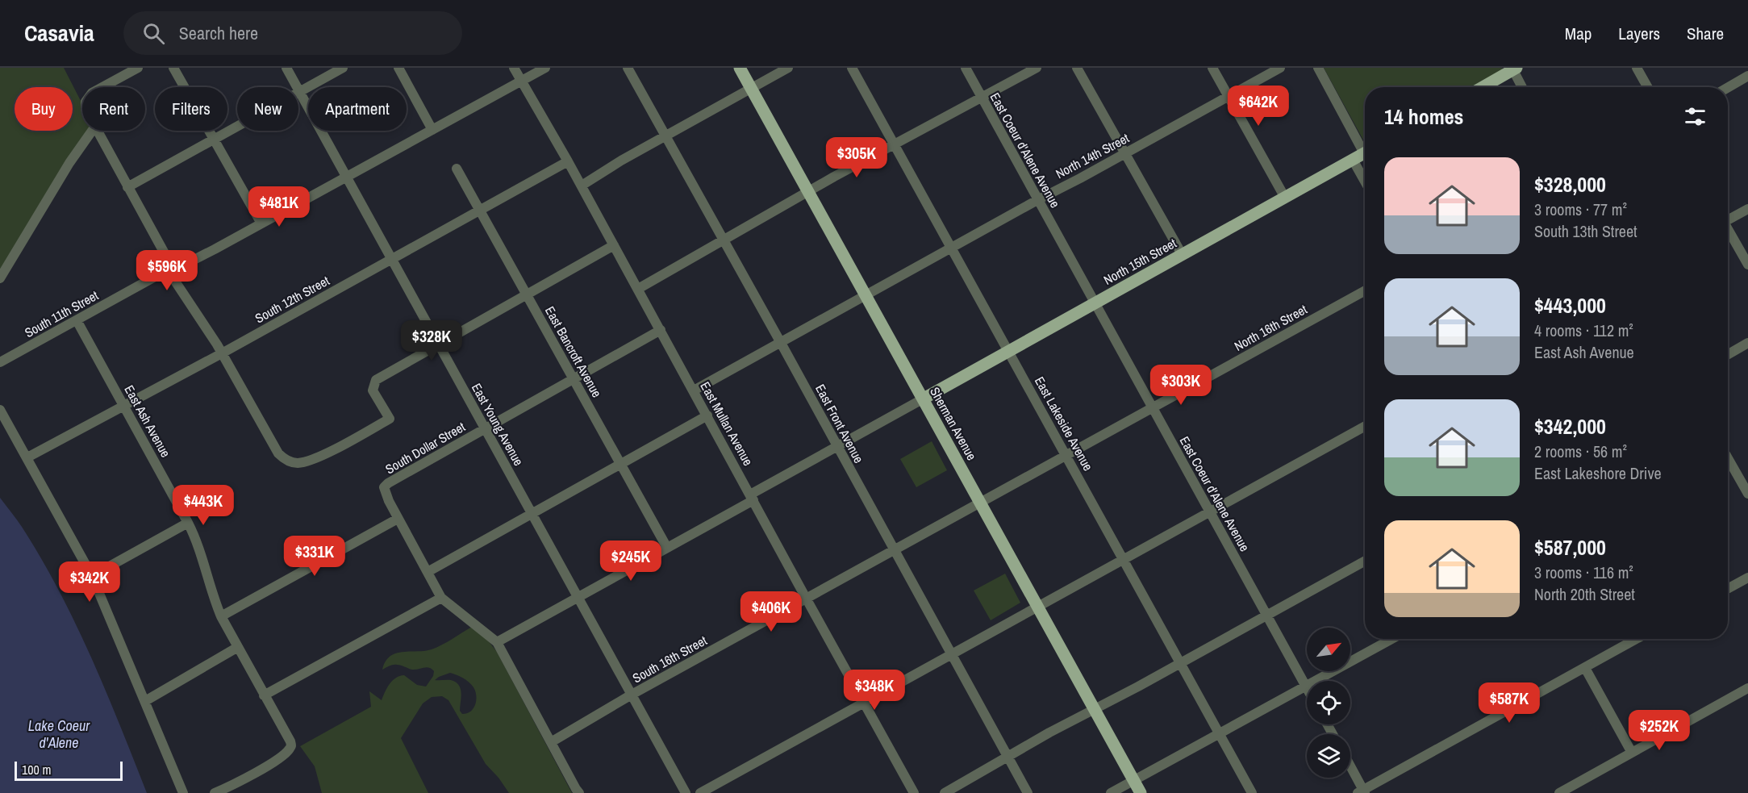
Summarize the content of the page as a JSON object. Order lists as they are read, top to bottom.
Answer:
{
  "streets": {
    "main road": ["North 15th Street", "Sherman Avenue"],
    "street": [
      "East Coeur d'Alene Avenue",
      "North 14th Street",
      "South 12th Street",
      "South 11th Street",
      "North 16th Street",
      "East Bancroft Avenue",
      "East Ash Avenue",
      "East Mullan Avenue",
      "East Front Avenue",
      "East Lakeside Avenue",
      "East Young Avenue",
      "South Dollar Street",
      "South 16th Street"
    ]
  },
  "crossings": [
    ["East Coeur d'Alene Avenue", "North 14th Street"],
    ["East Coeur d'Alene Avenue", "North 15th Street"],
    ["East Coeur d'Alene Avenue", "North 16th Street"],
    ["North 14th Street", "East Mullan Avenue"],
    ["North 14th Street", "East Front Avenue"],
    ["North 14th Street", "Sherman Avenue"],
    ["North 14th Street", "East Lakeside Avenue"],
    ["North 15th Street", "Sherman Avenue"],
    ["North 15th Street", "East Lakeside Avenue"],
    ["South 12th Street", "East Bancroft Avenue"],
    ["South 12th Street", "East Ash Avenue"],
    ["South 12th Street", "East Mullan Avenue"],
    ["South 12th Street", "East Young Avenue"],
    ["South 11th Street", "East Ash Avenue"],
    ["South 11th Street", "East Mullan Avenue"],
    ["South 11th Street", "East Young Avenue"],
    ["North 16th Street", "Sherman Avenue"],
    ["North 16th Street", "East Lakeside Avenue"],
    ["North 16th Street", "South 16th Street"],
    ["East Bancroft Avenue", "South Dollar Street"],
    ["East Mullan Avenue", "South Dollar Street"],
    ["East Mullan Avenue", "South 16th Street"],
    ["East Front Avenue", "South 16th Street"],
    ["Sherman Avenue", "South 16th Street"],
    ["East Young Avenue", "South Dollar Street"],
    ["East Young Avenue", "South 16th Street"]
  ],
  "water": ["Lake Coeur d'Alene"],
  "scale_bar": "100 m",
  "north": "top right",
  "page": {
    "header": "Casavia",
    "search": "Search here",
    "nav": ["Map", "Layers", "Share"],
    "price": [
      "$642K",
      "$305K",
      "$481K",
      "$596K",
      "$328K",
      "$303K",
      "$443K",
      "$331K",
      "$245K",
      "$342K",
      "$406K",
      "$348K",
      "$587K",
      "$252K"
    ],
    "chip": [
      "Buy",
      "Rent",
      "Filters",
      "New",
      "Apartment"
    ],
    "heading": "14 homes",
    "list": [
      {
        "name": "$328,000",
        "note": "3 rooms · 77 m² · South 13th Street"
      },
      {
        "name": "$443,000",
        "note": "4 rooms · 112 m² · East Ash Avenue"
      },
      {
        "name": "$342,000",
        "note": "2 rooms · 56 m² · East Lakeshore Drive"
      },
      {
        "name": "$587,000",
        "note": "3 rooms · 116 m² · North 20th Street"
      }
    ],
    "scale": "100 m"
  }
}
